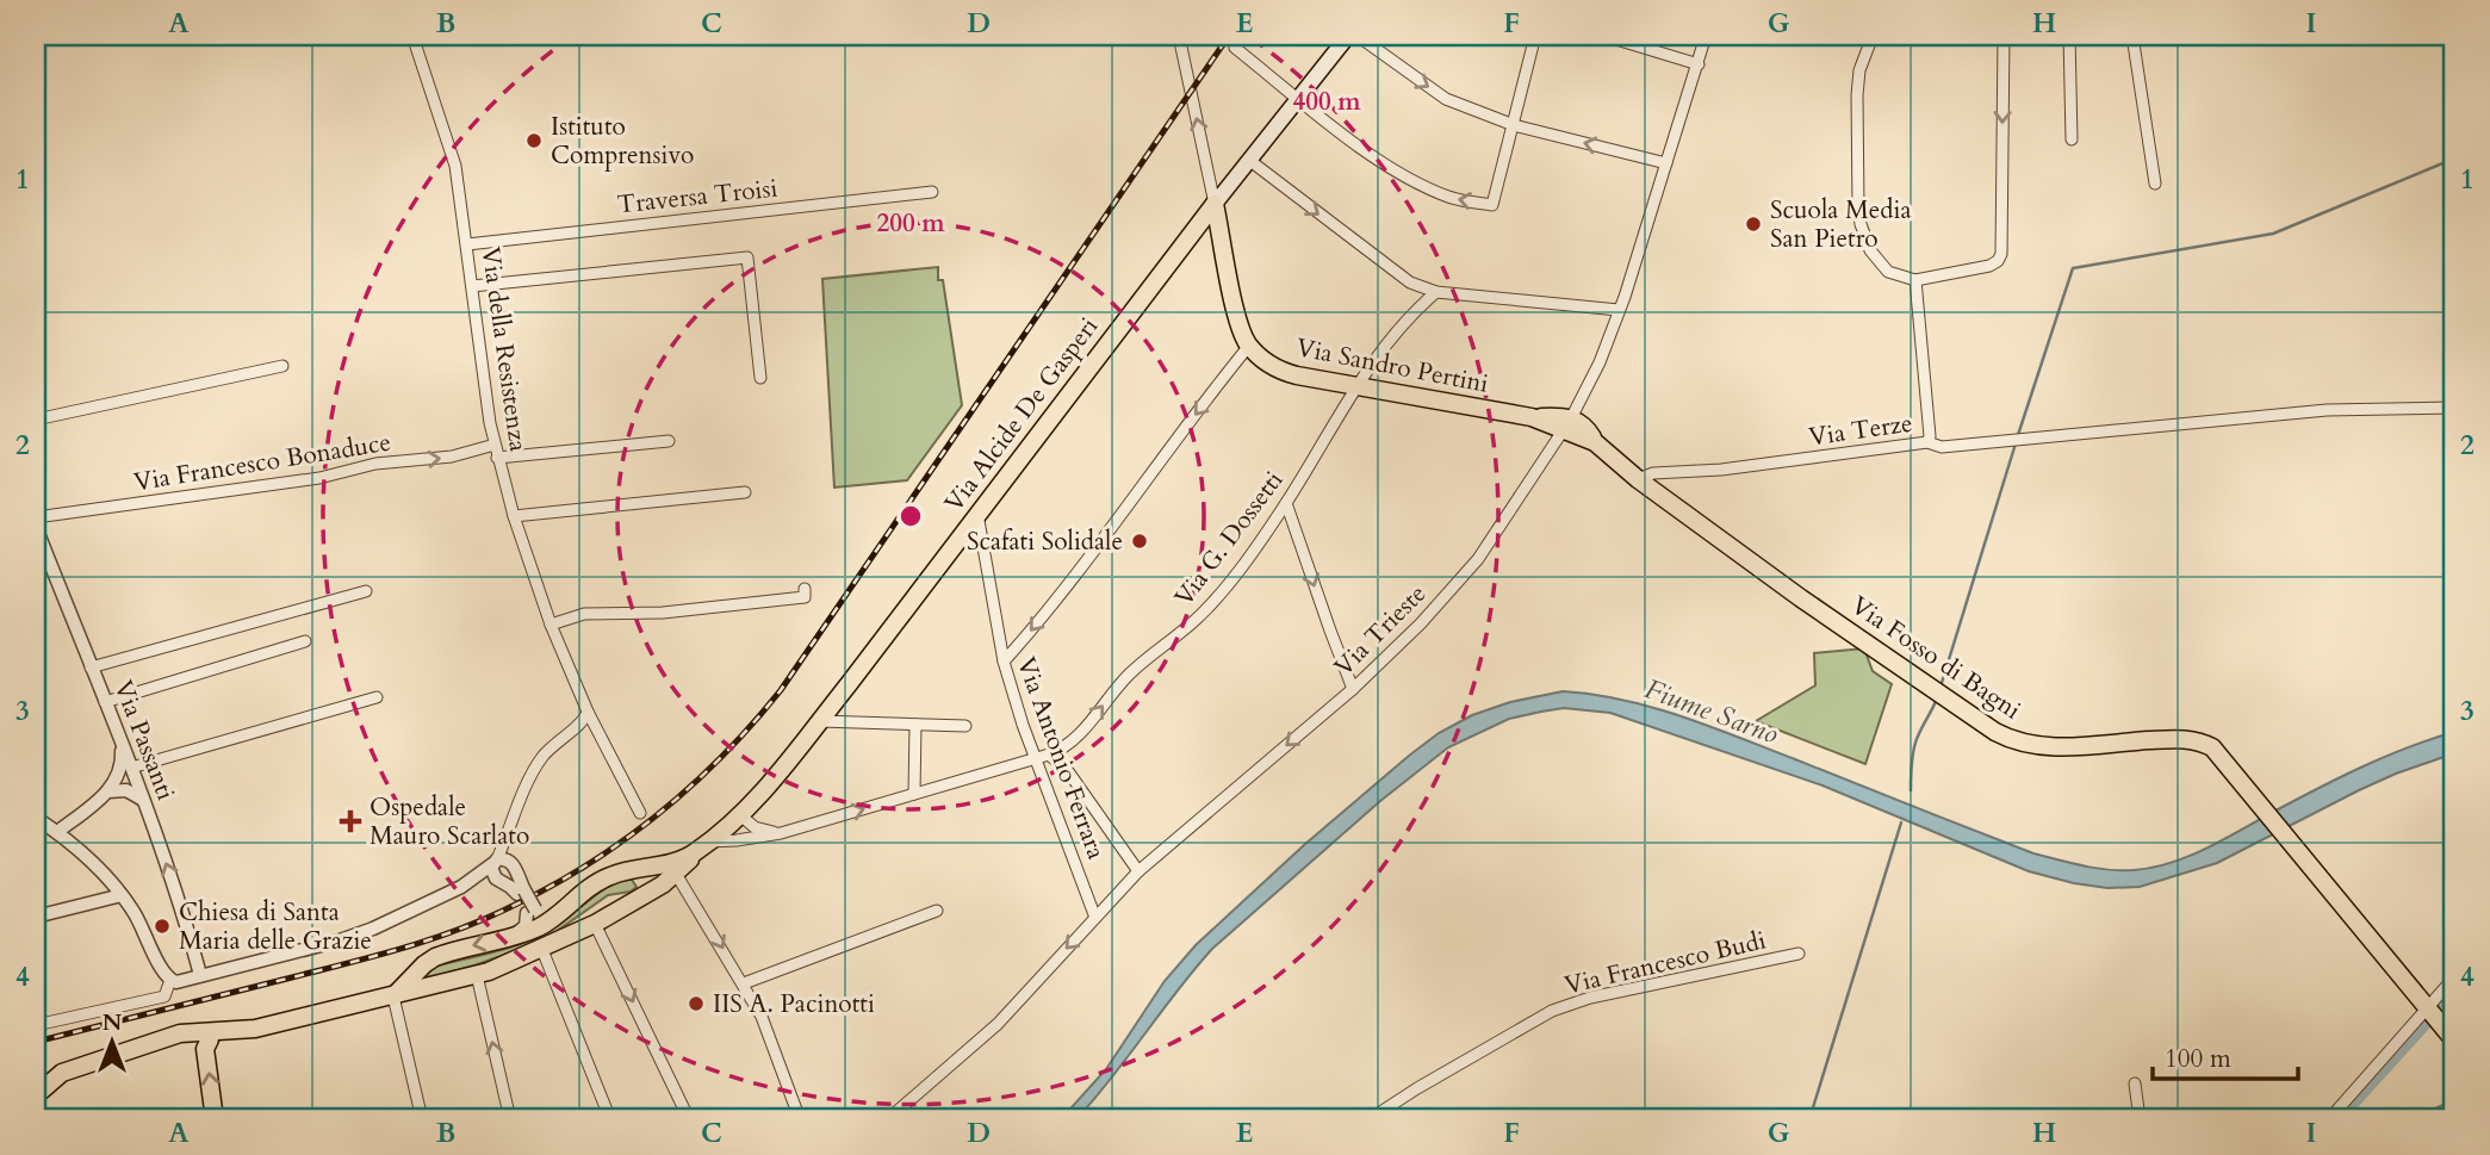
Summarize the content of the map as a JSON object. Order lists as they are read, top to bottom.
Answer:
{
  "streets": {
    "main road": ["Via Sandro Pertini", "Via Alcide De Gasperi", "Via Fosso di Bagni"],
    "street": [
      "Traversa Troisi",
      "Via della Resistenza",
      "Via Terze",
      "Via Francesco Bonaduce",
      "Via G. Dossetti",
      "Via Trieste",
      "Via Passanti",
      "Via Antonio Ferrara",
      "Via Francesco Budi"
    ]
  },
  "crossings": [
    ["Traversa Troisi", "Via della Resistenza"],
    ["Via della Resistenza", "Via Francesco Bonaduce"],
    ["Via Sandro Pertini", "Via G. Dossetti"],
    ["Via Sandro Pertini", "Via Trieste"],
    ["Via Sandro Pertini", "Via Fosso di Bagni"],
    ["Via Alcide De Gasperi", "Via G. Dossetti"],
    ["Via Alcide De Gasperi", "Via Antonio Ferrara"],
    ["Via Terze", "Via Fosso di Bagni"],
    ["Via G. Dossetti", "Via Antonio Ferrara"],
    ["Via Trieste", "Via Fosso di Bagni"],
    ["Via Trieste", "Via Antonio Ferrara"]
  ],
  "one_way": ["Via Francesco Bonaduce", "Via G. Dossetti", "Via Trieste"],
  "water": ["Fiume Sarno"],
  "places": {
    "other": [
      "Istituto Comprensivo",
      "Scuola Media San Pietro",
      "Scafati Solidale",
      "Chiesa di Santa Maria delle Grazie",
      "IIS A. Pacinotti"
    ],
    "health": ["Ospedale Mauro Scarlato"]
  },
  "scale_bar": "100 m",
  "north": "top",
  "grid": {
    "columns": [
      "A",
      "B",
      "C",
      "D",
      "E",
      "F",
      "G",
      "H",
      "I"
    ],
    "rows": [
      "1",
      "2",
      "3",
      "4"
    ]
  },
  "rings": ["400 m", "200 m"]
}
